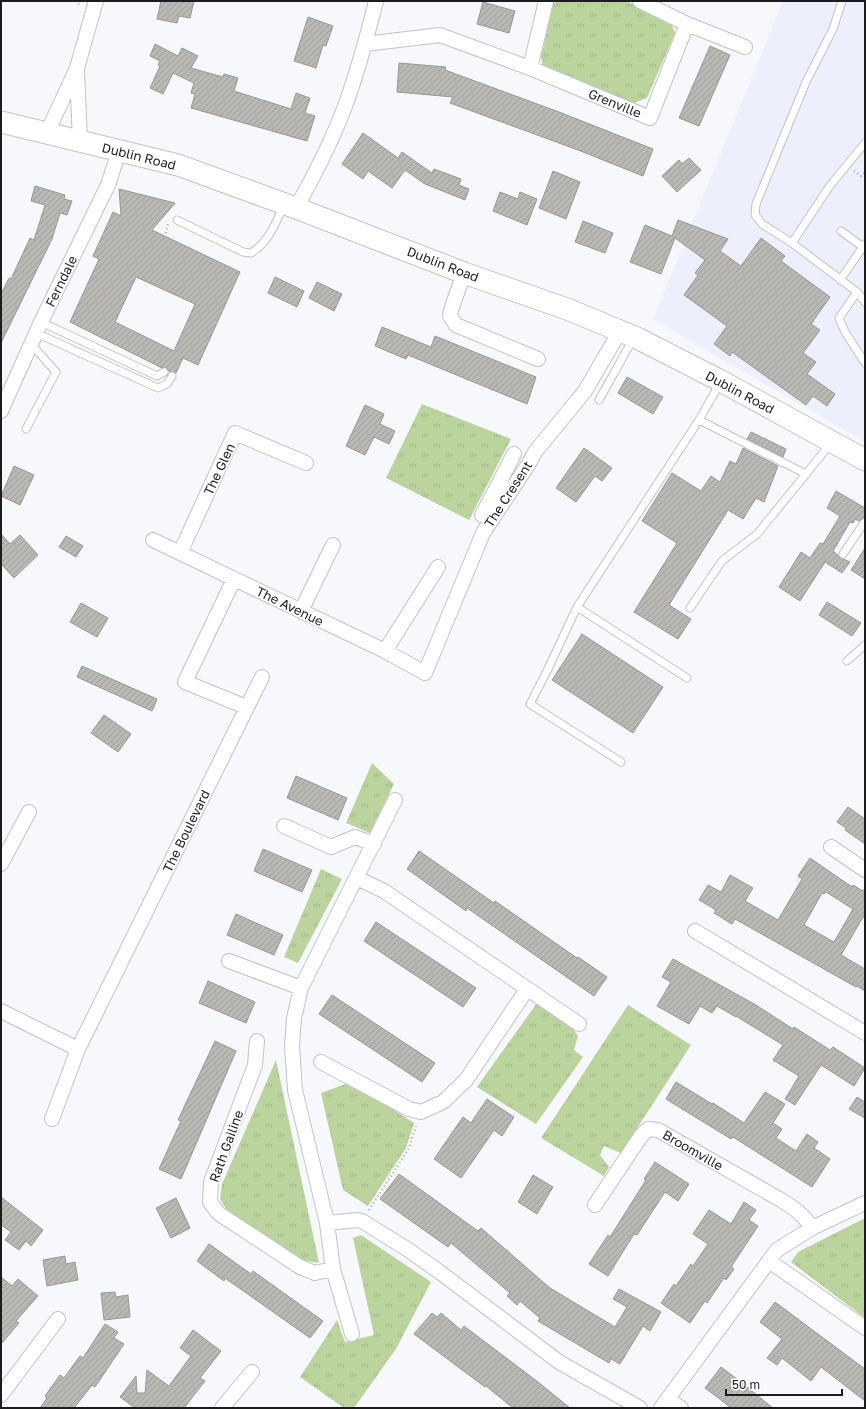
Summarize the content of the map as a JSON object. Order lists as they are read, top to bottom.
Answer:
{
  "streets": {
    "main road": ["Dublin Road"],
    "street": [
      "Grenville",
      "Ferndale",
      "The Glen",
      "The Cresent",
      "The Avenue",
      "The Boulevard",
      "Rath Gailine",
      "Broomville"
    ]
  },
  "crossings": [
    ["Dublin Road", "Ferndale"],
    ["Dublin Road", "The Cresent"],
    ["The Glen", "The Avenue"],
    ["The Cresent", "The Avenue"]
  ],
  "scale_bar": "50 m"
}
